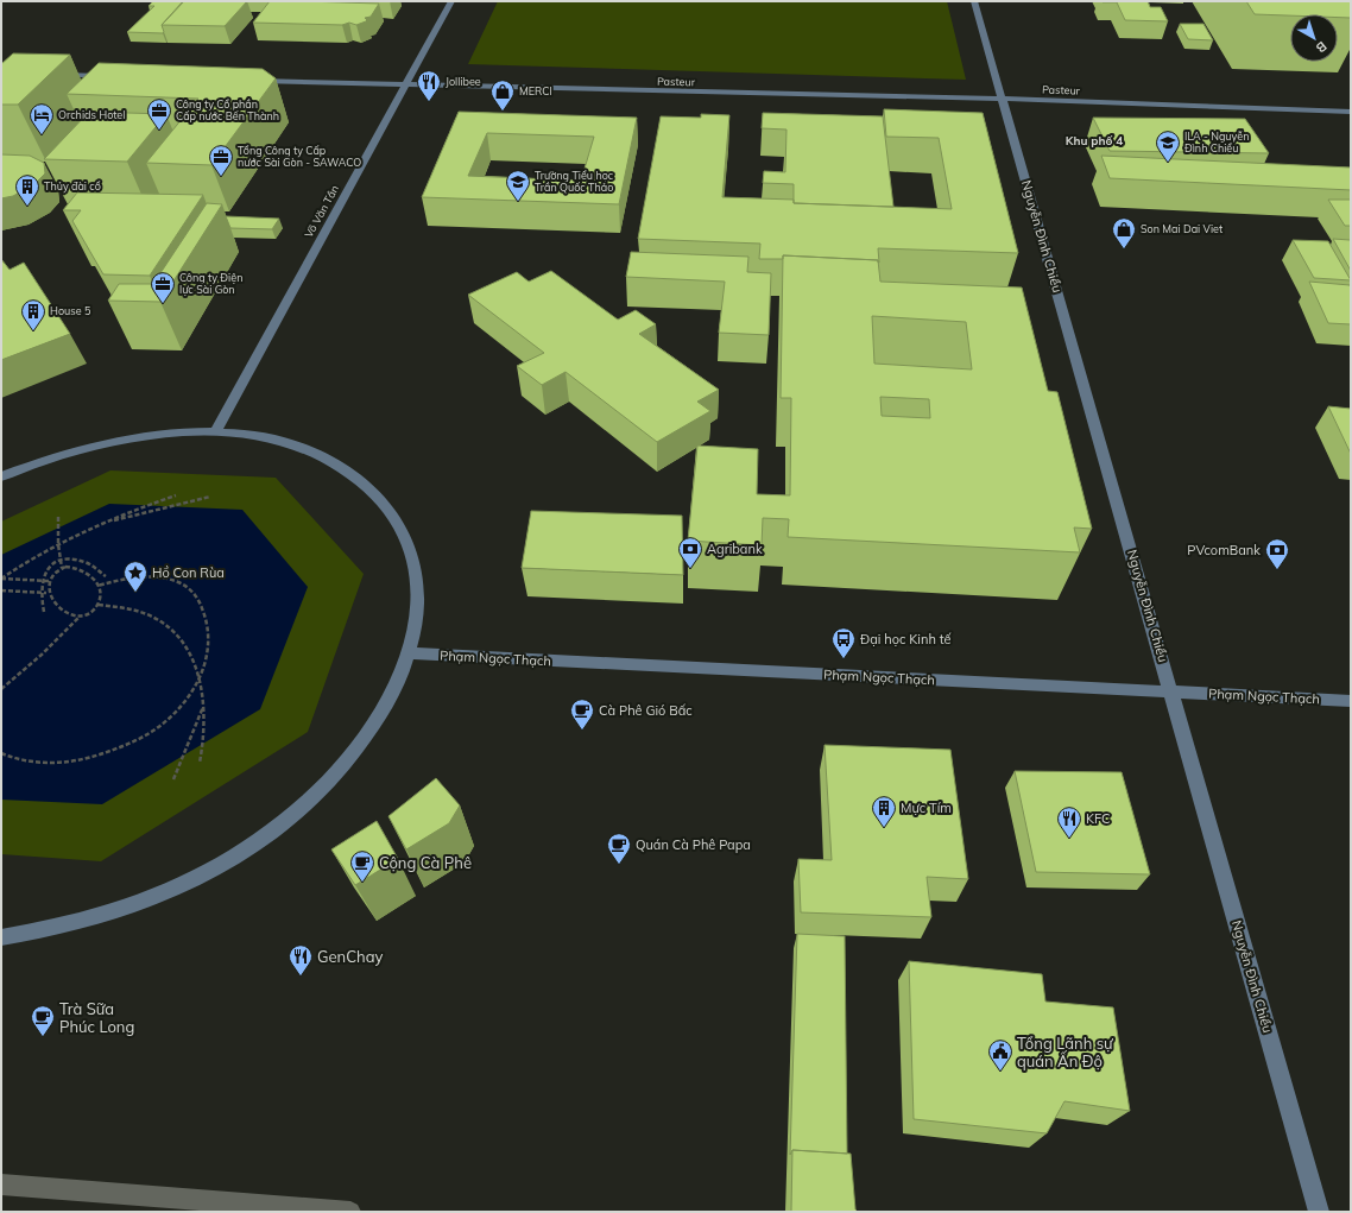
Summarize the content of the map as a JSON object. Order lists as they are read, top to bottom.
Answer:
{
  "streets": {
    "main road": [
      "Pasteur",
      "Võ Văn Tần",
      "Nguyễn Đình Chiểu",
      "Phạm Ngọc Thạch"
    ]
  },
  "crossings": [
    ["Pasteur", "Võ Văn Tần"],
    ["Pasteur", "Nguyễn Đình Chiểu"],
    ["Nguyễn Đình Chiểu", "Phạm Ngọc Thạch"]
  ],
  "districts": ["Khu phố 4"],
  "places": {
    "restaurant": ["Jollibee", "KFC", "GenChay"],
    "shop": ["MERCI", "Son Mai Dai Viet"],
    "office": ["Công ty Cổ phần Cấp nước Bến Thành", "Tổng Công ty Cấp nước Sài Gòn - SAWACO", "Công ty Điện lực Sài Gòn"],
    "hotel": ["Orchids Hotel"],
    "school or university": ["ILA - Nguyễn Đình Chiểu", "Trường Tiểu học Trần Quốc Thảo"],
    "building": ["Thủy đài cổ", "House 5", "Mực Tím"],
    "bank": ["Agribank", "PVcomBank"],
    "place": ["Hồ Con Rùa"],
    "bus stop": ["Đại học Kinh tế"],
    "cafe": [
      "Cà Phê Gió Bấc",
      "Quán Cà Phê Papa",
      "Cộng Cà Phê",
      "Trà Sữa Phúc Long"
    ],
    "public building": ["Tổng Lãnh sự quán Ấn Độ"]
  },
  "north": "bottom right"
}
